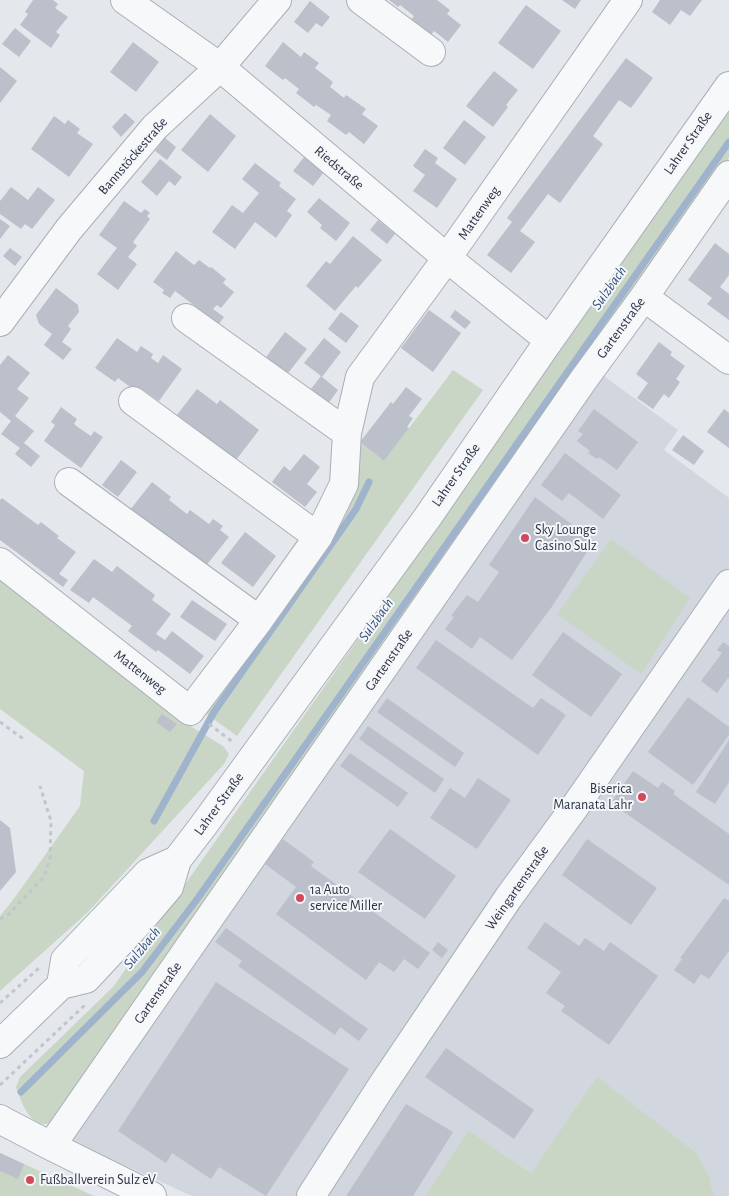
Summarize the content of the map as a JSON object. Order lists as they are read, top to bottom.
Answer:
{
  "streets": {
    "street": [
      "Lahrer Straße",
      "Bannstöckestraße",
      "Riedstraße",
      "Mattenweg",
      "Gartenstraße",
      "Weingartenstraße"
    ]
  },
  "crossings": [
    ["Lahrer Straße", "Riedstraße"],
    ["Bannstöckestraße", "Riedstraße"],
    ["Riedstraße", "Mattenweg"]
  ],
  "water": ["Sulzbach"],
  "places": [
    "Sky Lounge Casino Sulz",
    "Biserica Maranata Lahr",
    "1a Auto service Miller",
    "Fußballverein Sulz eV"
  ]
}
